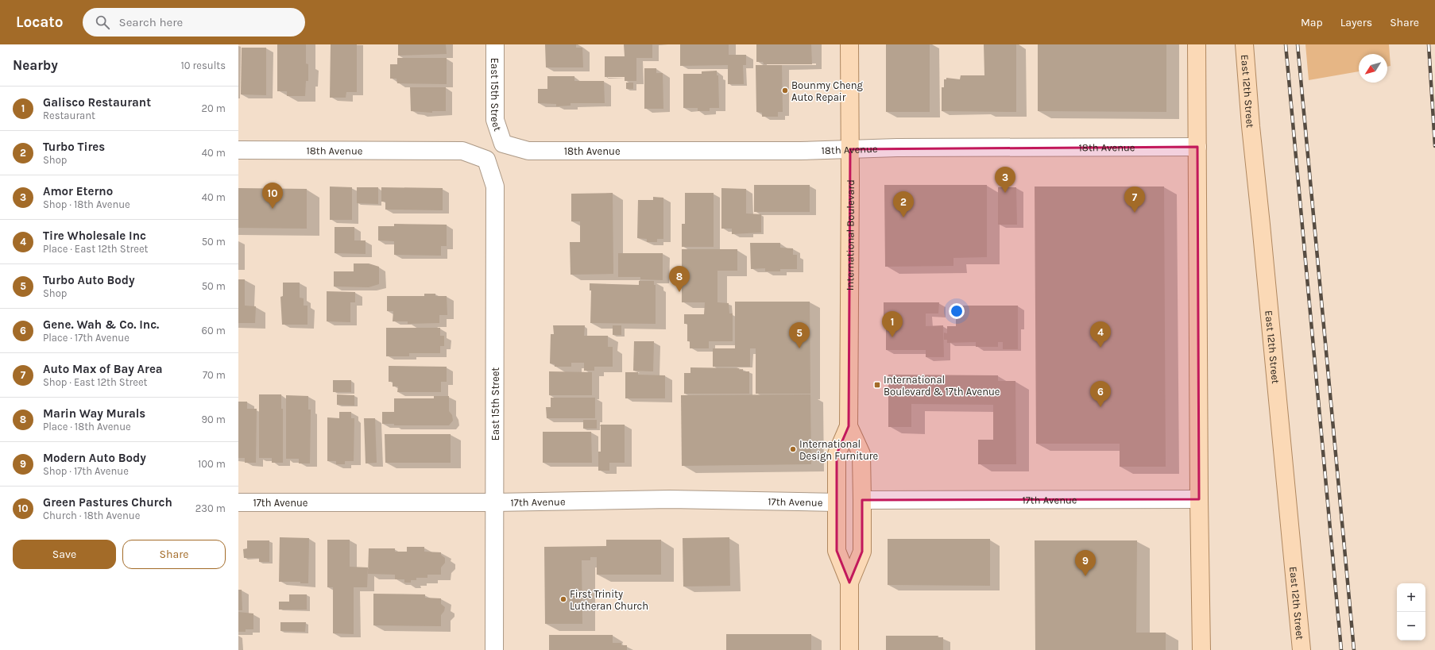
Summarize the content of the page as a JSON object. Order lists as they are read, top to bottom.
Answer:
{
  "streets": {
    "main road": ["East 12th Street", "International Boulevard"],
    "street": ["East 15th Street", "18th Avenue", "17th Avenue"]
  },
  "crossings": [
    ["East 15th Street", "18th Avenue"],
    ["East 15th Street", "17th Avenue"],
    ["18th Avenue", "International Boulevard"],
    ["International Boulevard", "17th Avenue"]
  ],
  "places": {
    "other": ["Bounmy Cheng Auto Repair", "International Design Furniture", "First Trinity Lutheran Church"],
    "transit": ["International Boulevard & 17th Avenue"]
  },
  "north": "bottom left",
  "page": {
    "header": "Locato",
    "search": "Search here",
    "nav": ["Map", "Layers", "Share"],
    "heading": ["Nearby", "10 results"],
    "list": [
      {
        "mark": "1",
        "name": "Galisco Restaurant",
        "note": "Restaurant",
        "value": "20 m"
      },
      {
        "mark": "2",
        "name": "Turbo Tires",
        "note": "Shop",
        "value": "40 m"
      },
      {
        "mark": "3",
        "name": "Amor Eterno",
        "note": "Shop · 18th Avenue",
        "value": "40 m"
      },
      {
        "mark": "4",
        "name": "Tire Wholesale Inc",
        "note": "Place · East 12th Street",
        "value": "50 m"
      },
      {
        "mark": "5",
        "name": "Turbo Auto Body",
        "note": "Shop",
        "value": "50 m"
      },
      {
        "mark": "6",
        "name": "Gene. Wah & Co. Inc.",
        "note": "Place · 17th Avenue",
        "value": "60 m"
      },
      {
        "mark": "7",
        "name": "Auto Max of Bay Area",
        "note": "Shop · East 12th Street",
        "value": "70 m"
      },
      {
        "mark": "8",
        "name": "Marin Way Murals",
        "note": "Place · 18th Avenue",
        "value": "90 m"
      },
      {
        "mark": "9",
        "name": "Modern Auto Body",
        "note": "Shop · 17th Avenue",
        "value": "100 m"
      },
      {
        "mark": "10",
        "name": "Green Pastures Church",
        "note": "Church · 18th Avenue",
        "value": "230 m"
      }
    ],
    "pins": [
      "3",
      "10",
      "7",
      "2",
      "8",
      "1",
      "4",
      "5",
      "6",
      "9"
    ],
    "buttons": ["Save", "Share"],
    "map_buttons": ["+", "−"]
  }
}
